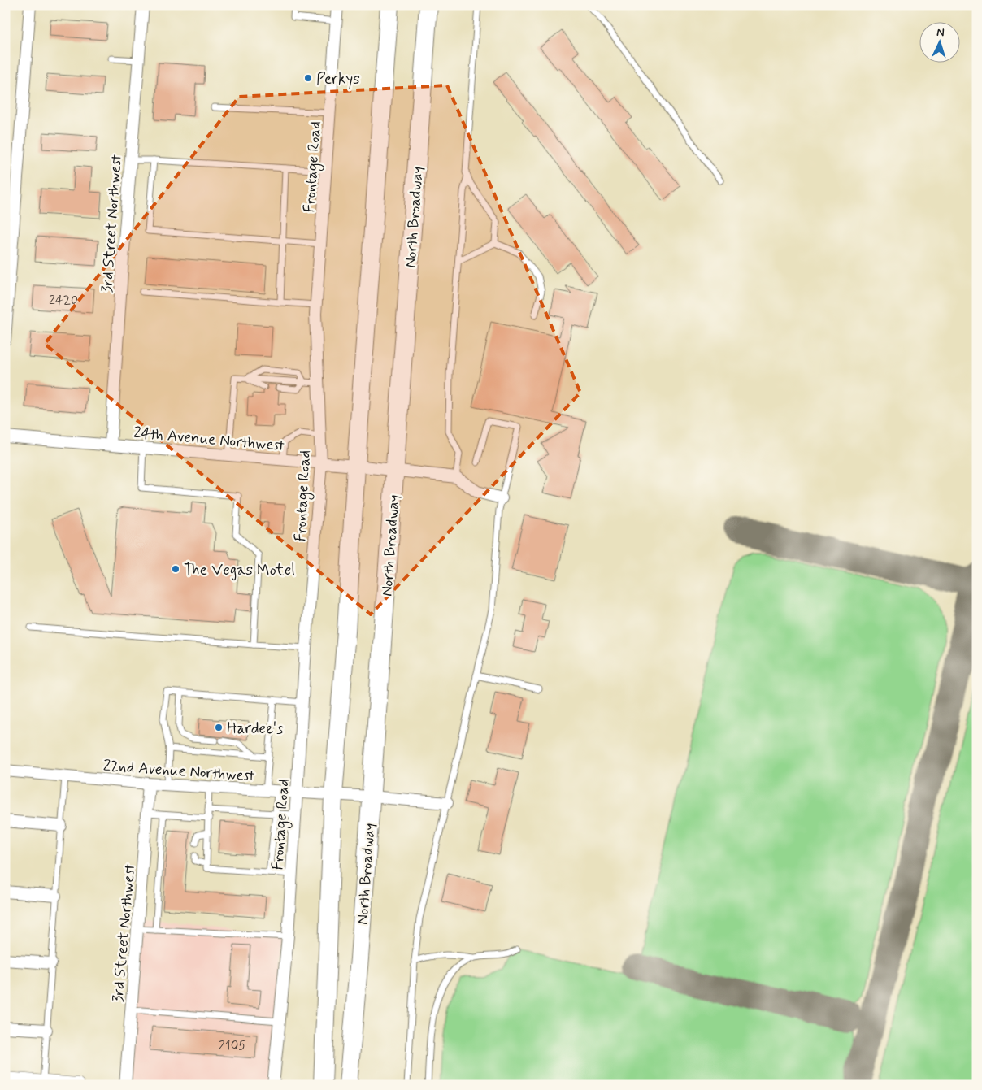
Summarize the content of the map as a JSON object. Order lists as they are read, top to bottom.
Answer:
{
  "streets": {
    "main road": ["North Broadway"],
    "street": [
      "Frontage Road",
      "3rd Street Northwest",
      "24th Avenue Northwest",
      "22nd Avenue Northwest"
    ]
  },
  "crossings": [
    ["Frontage Road", "24th Avenue Northwest"],
    ["Frontage Road", "22nd Avenue Northwest"],
    ["North Broadway", "24th Avenue Northwest"],
    ["North Broadway", "22nd Avenue Northwest"],
    ["3rd Street Northwest", "24th Avenue Northwest"],
    ["3rd Street Northwest", "22nd Avenue Northwest"]
  ],
  "places": ["Perkys", "The Vegas Motel", "Hardee's"],
  "house_numbers": ["2420", "2105"],
  "north": "top"
}
